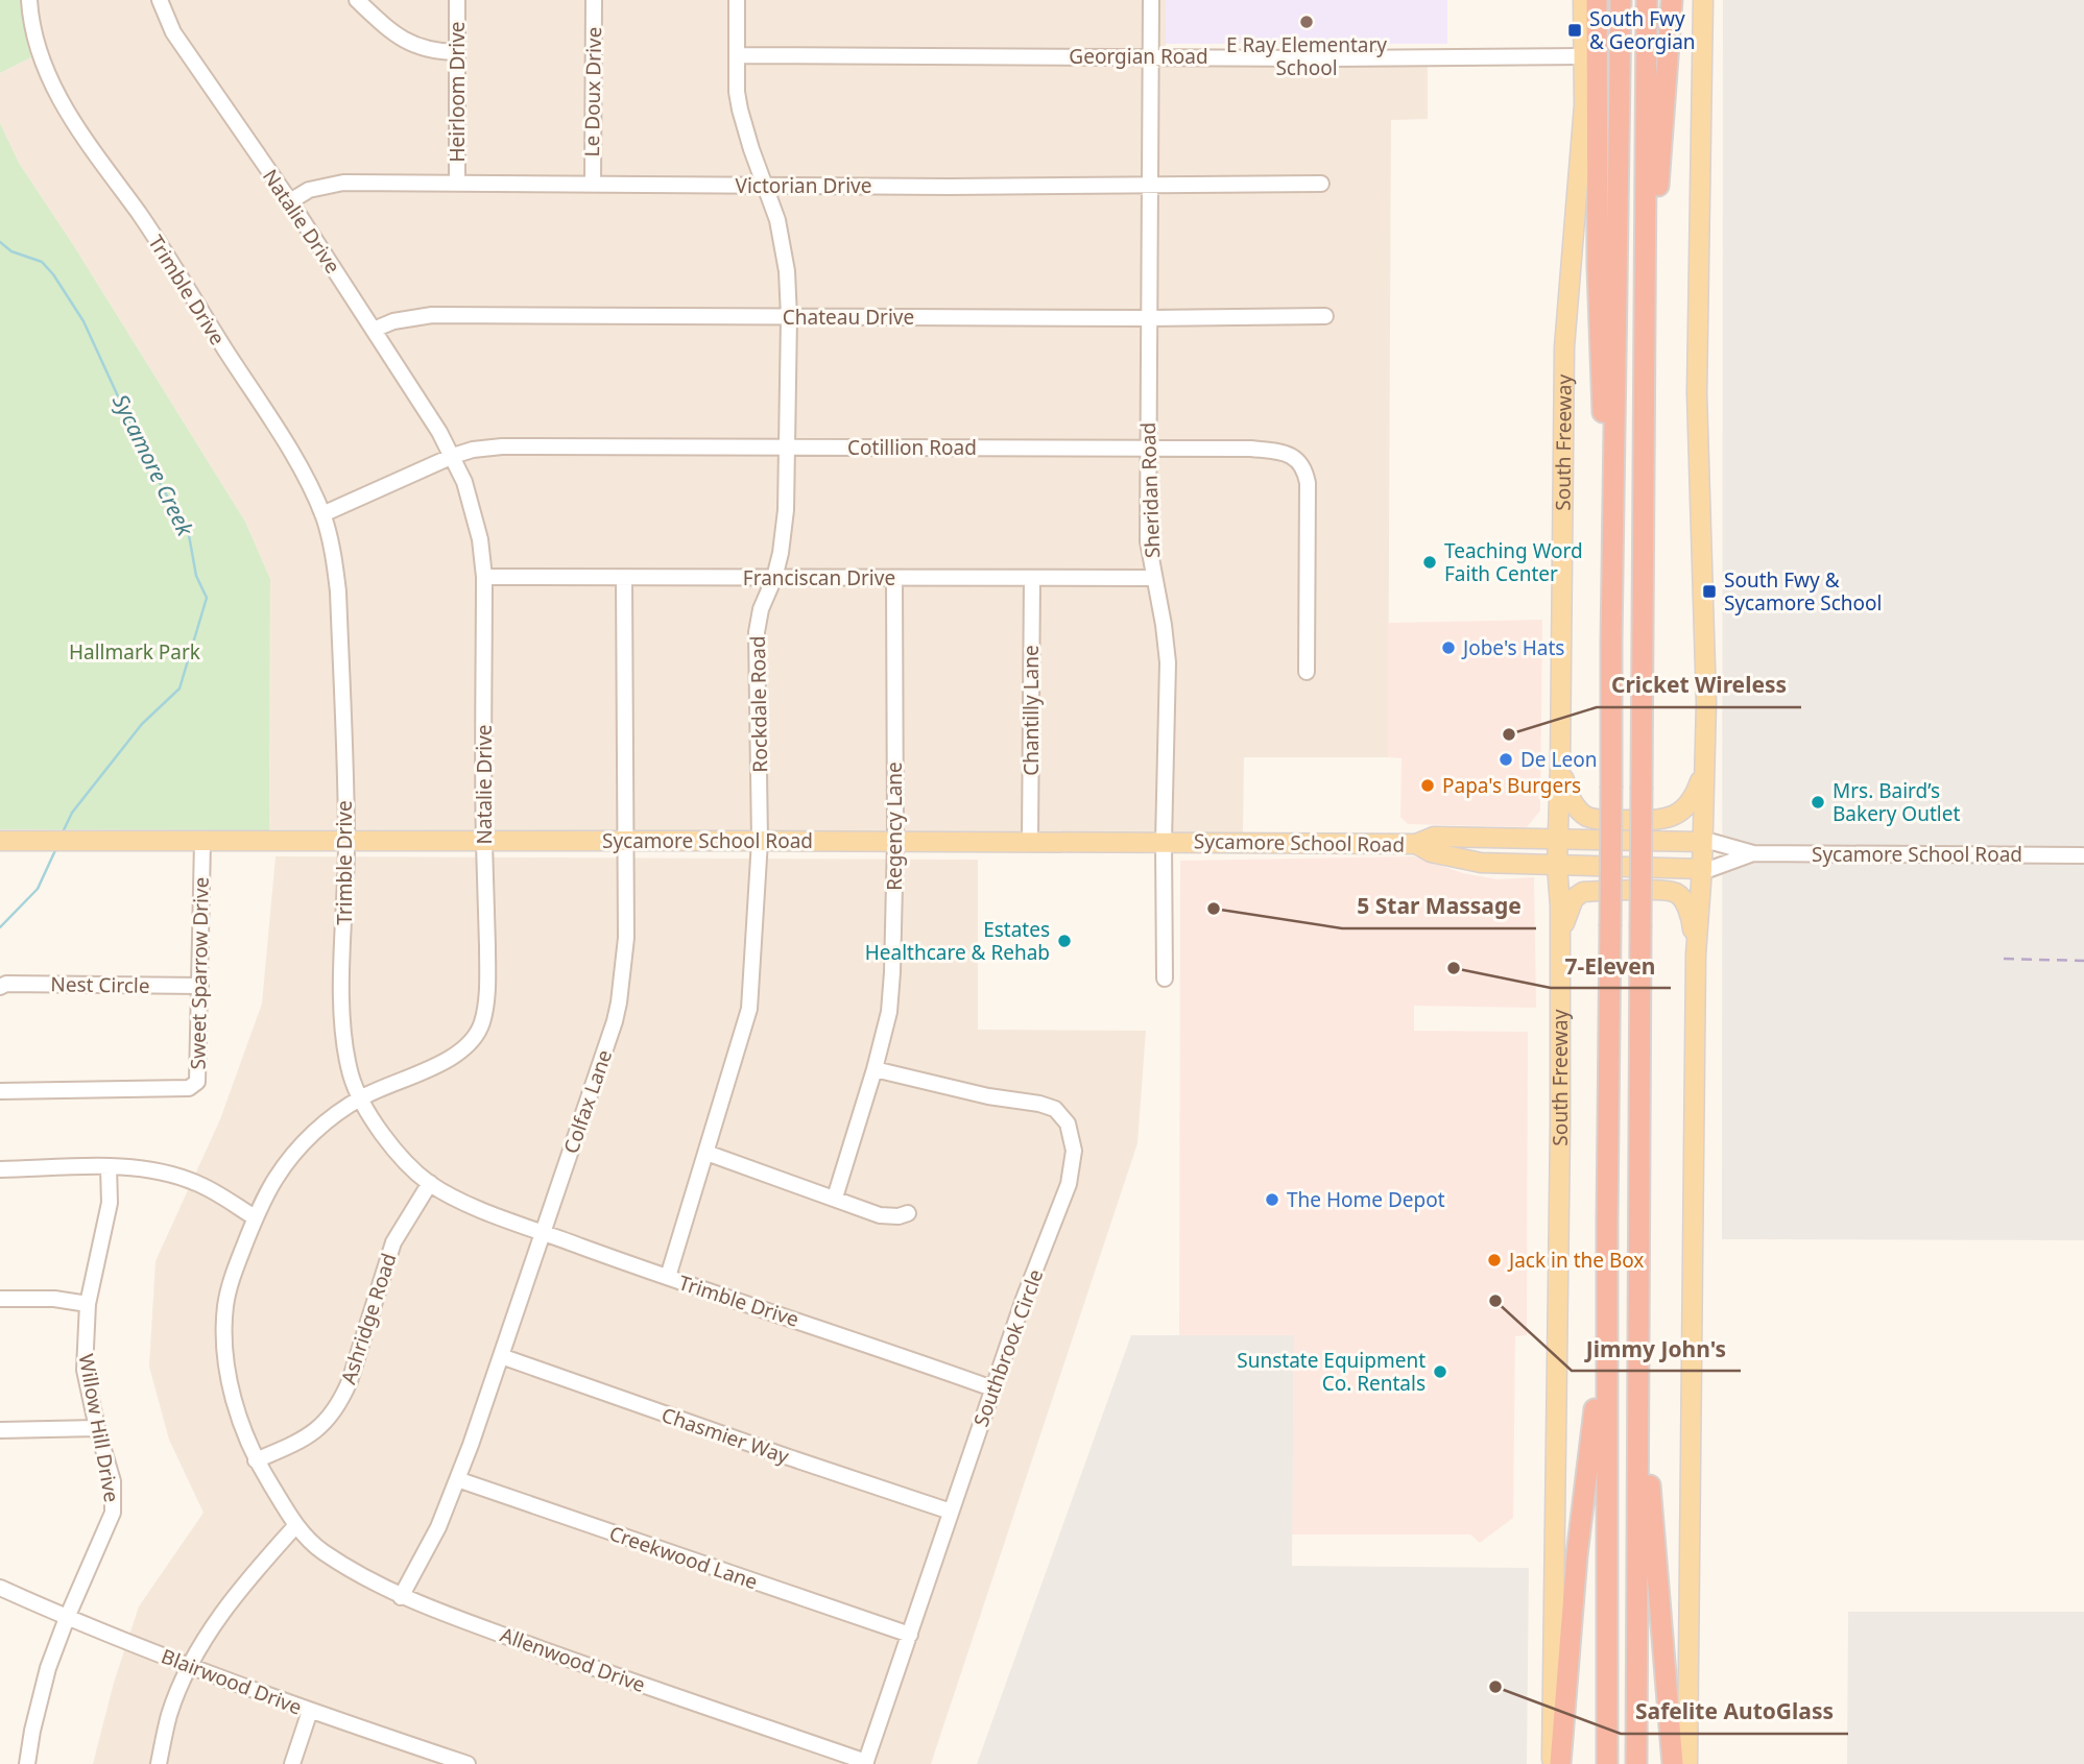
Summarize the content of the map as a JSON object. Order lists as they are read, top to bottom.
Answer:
{
  "streets": {
    "main road": ["South Freeway", "Sycamore School Road"],
    "street": [
      "Georgian Road",
      "Heirloom Drive",
      "Le Doux Drive",
      "Victorian Drive",
      "Natalie Drive",
      "Trimble Drive",
      "Chateau Drive",
      "Cotillion Road",
      "Sheridan Road",
      "Franciscan Drive",
      "Rockdale Road",
      "Chantilly Lane",
      "Regency Lane",
      "Sweet Sparrow Drive",
      "Nest Circle",
      "Colfax Lane",
      "Ashridge Road",
      "Southbrook Circle",
      "Willow Hill Drive",
      "Chasmier Way",
      "Creekwood Lane",
      "Allenwood Drive",
      "Blairwood Drive"
    ]
  },
  "crossings": [
    ["Georgian Road", "South Freeway"],
    ["Georgian Road", "Sheridan Road"],
    ["Georgian Road", "Rockdale Road"],
    ["Heirloom Drive", "Victorian Drive"],
    ["Le Doux Drive", "Victorian Drive"],
    ["Victorian Drive", "Natalie Drive"],
    ["Victorian Drive", "Sheridan Road"],
    ["Victorian Drive", "Rockdale Road"],
    ["Natalie Drive", "Trimble Drive"],
    ["Natalie Drive", "Chateau Drive"],
    ["Natalie Drive", "Cotillion Road"],
    ["Natalie Drive", "Franciscan Drive"],
    ["Natalie Drive", "Sycamore School Road"],
    ["Natalie Drive", "Ashridge Road"],
    ["Natalie Drive", "Allenwood Drive"],
    ["Trimble Drive", "Cotillion Road"],
    ["Trimble Drive", "Rockdale Road"],
    ["Trimble Drive", "Sycamore School Road"],
    ["Trimble Drive", "Colfax Lane"],
    ["Trimble Drive", "Ashridge Road"],
    ["Trimble Drive", "Southbrook Circle"],
    ["Chateau Drive", "Sheridan Road"],
    ["Chateau Drive", "Rockdale Road"],
    ["South Freeway", "Sycamore School Road"],
    ["Cotillion Road", "Sheridan Road"],
    ["Cotillion Road", "Rockdale Road"],
    ["Sheridan Road", "Franciscan Drive"],
    ["Sheridan Road", "Sycamore School Road"],
    ["Franciscan Drive", "Rockdale Road"],
    ["Franciscan Drive", "Chantilly Lane"],
    ["Franciscan Drive", "Regency Lane"],
    ["Franciscan Drive", "Colfax Lane"],
    ["Rockdale Road", "Sycamore School Road"],
    ["Chantilly Lane", "Sycamore School Road"],
    ["Regency Lane", "Sycamore School Road"],
    ["Regency Lane", "Southbrook Circle"],
    ["Sycamore School Road", "Sweet Sparrow Drive"],
    ["Sycamore School Road", "Colfax Lane"],
    ["Sweet Sparrow Drive", "Nest Circle"],
    ["Colfax Lane", "Chasmier Way"],
    ["Colfax Lane", "Creekwood Lane"],
    ["Colfax Lane", "Allenwood Drive"],
    ["Southbrook Circle", "Chasmier Way"],
    ["Southbrook Circle", "Creekwood Lane"],
    ["Southbrook Circle", "Allenwood Drive"],
    ["Willow Hill Drive", "Blairwood Drive"]
  ],
  "water": ["Sycamore Creek"],
  "parks": ["Hallmark Park"],
  "places": {
    "other": [
      "E Ray Elementary School",
      "Teaching Word Faith Center",
      "Jobe's Hats",
      "Cricket Wireless",
      "De Leon",
      "Papa's Burgers",
      "Mrs. Baird’s Bakery Outlet",
      "5 Star Massage",
      "Estates Healthcare & Rehab",
      "7-Eleven",
      "The Home Depot",
      "Jack in the Box",
      "Jimmy John's",
      "Sunstate Equipment Co. Rentals",
      "Safelite AutoGlass"
    ],
    "transit": ["South Fwy & Georgian", "South Fwy & Sycamore School"]
  }
}
